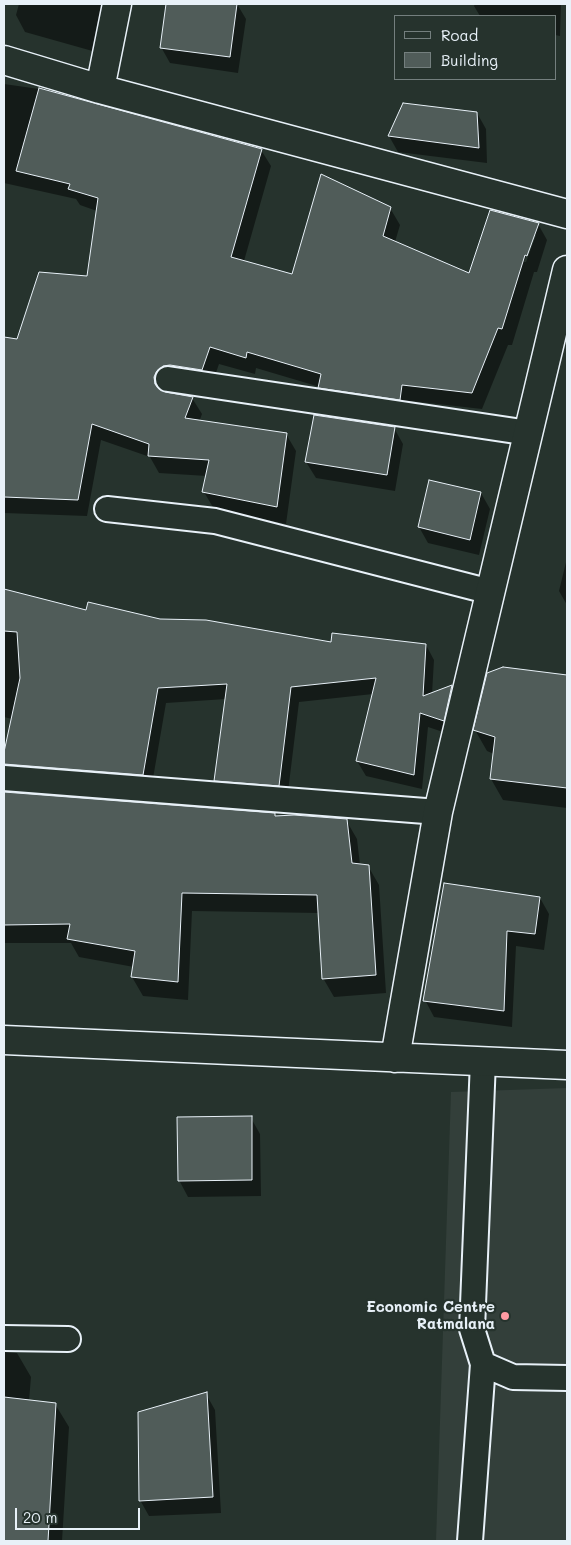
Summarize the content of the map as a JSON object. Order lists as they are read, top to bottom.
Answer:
{
  "places": ["Economic Centre Ratmalana"],
  "legend": ["Road", "Building"],
  "scale_bar": "20 m"
}
